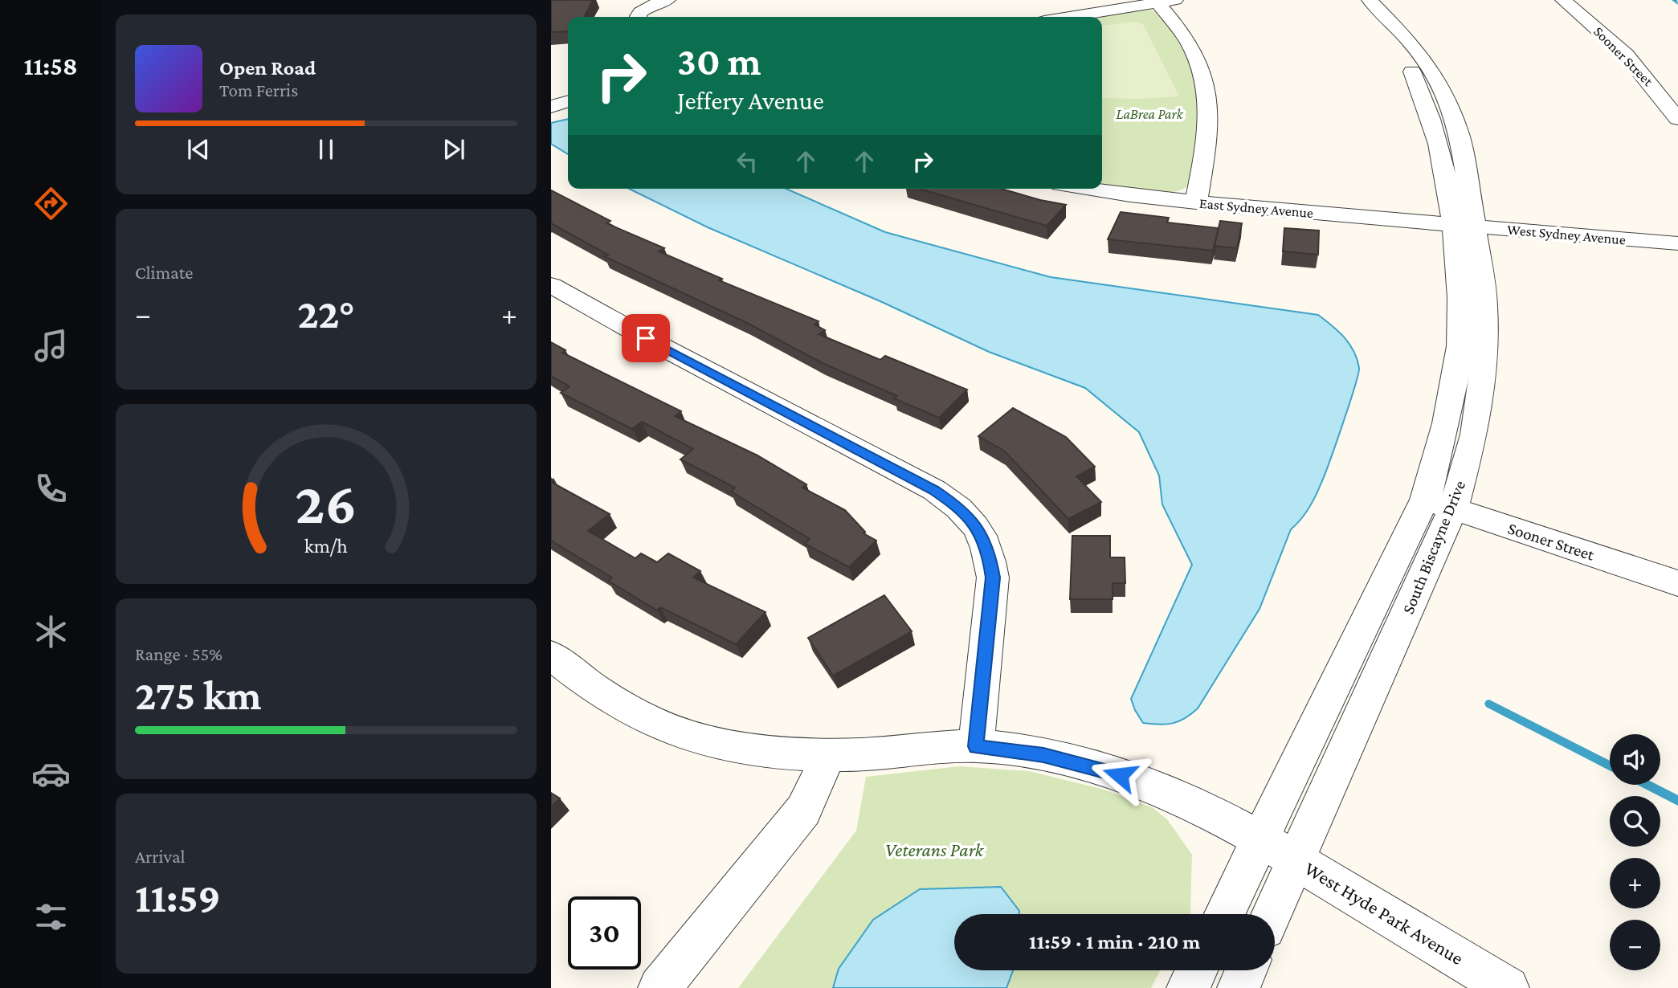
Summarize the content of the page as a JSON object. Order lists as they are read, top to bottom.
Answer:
{
  "streets": {
    "street": [
      "Sooner Street",
      "East Sydney Avenue",
      "West Sydney Avenue",
      "South Biscayne Drive",
      "West Hyde Park Avenue"
    ]
  },
  "crossings": [
    ["Sooner Street", "South Biscayne Drive"],
    ["East Sydney Avenue", "West Sydney Avenue"],
    ["East Sydney Avenue", "South Biscayne Drive"],
    ["West Sydney Avenue", "South Biscayne Drive"],
    ["South Biscayne Drive", "West Hyde Park Avenue"]
  ],
  "parks": ["LaBrea Park", "Veterans Park"],
  "page": {
    "tabs": "11:58",
    "turn": ["30 m", "Jeffery Avenue"],
    "song": ["Open Road", "Tom Ferris"],
    "tile": [
      "Climate",
      ["Range · 55%", "275 km"],
      ["Arrival", "11:59"]
    ],
    "heat": ["−", "22°", "+"],
    "map_buttons": ["+", "−"],
    "limit": "30",
    "trip": "11:59 · 1 min · 210 m",
    "gauge": ["26", "km/h"]
  }
}
